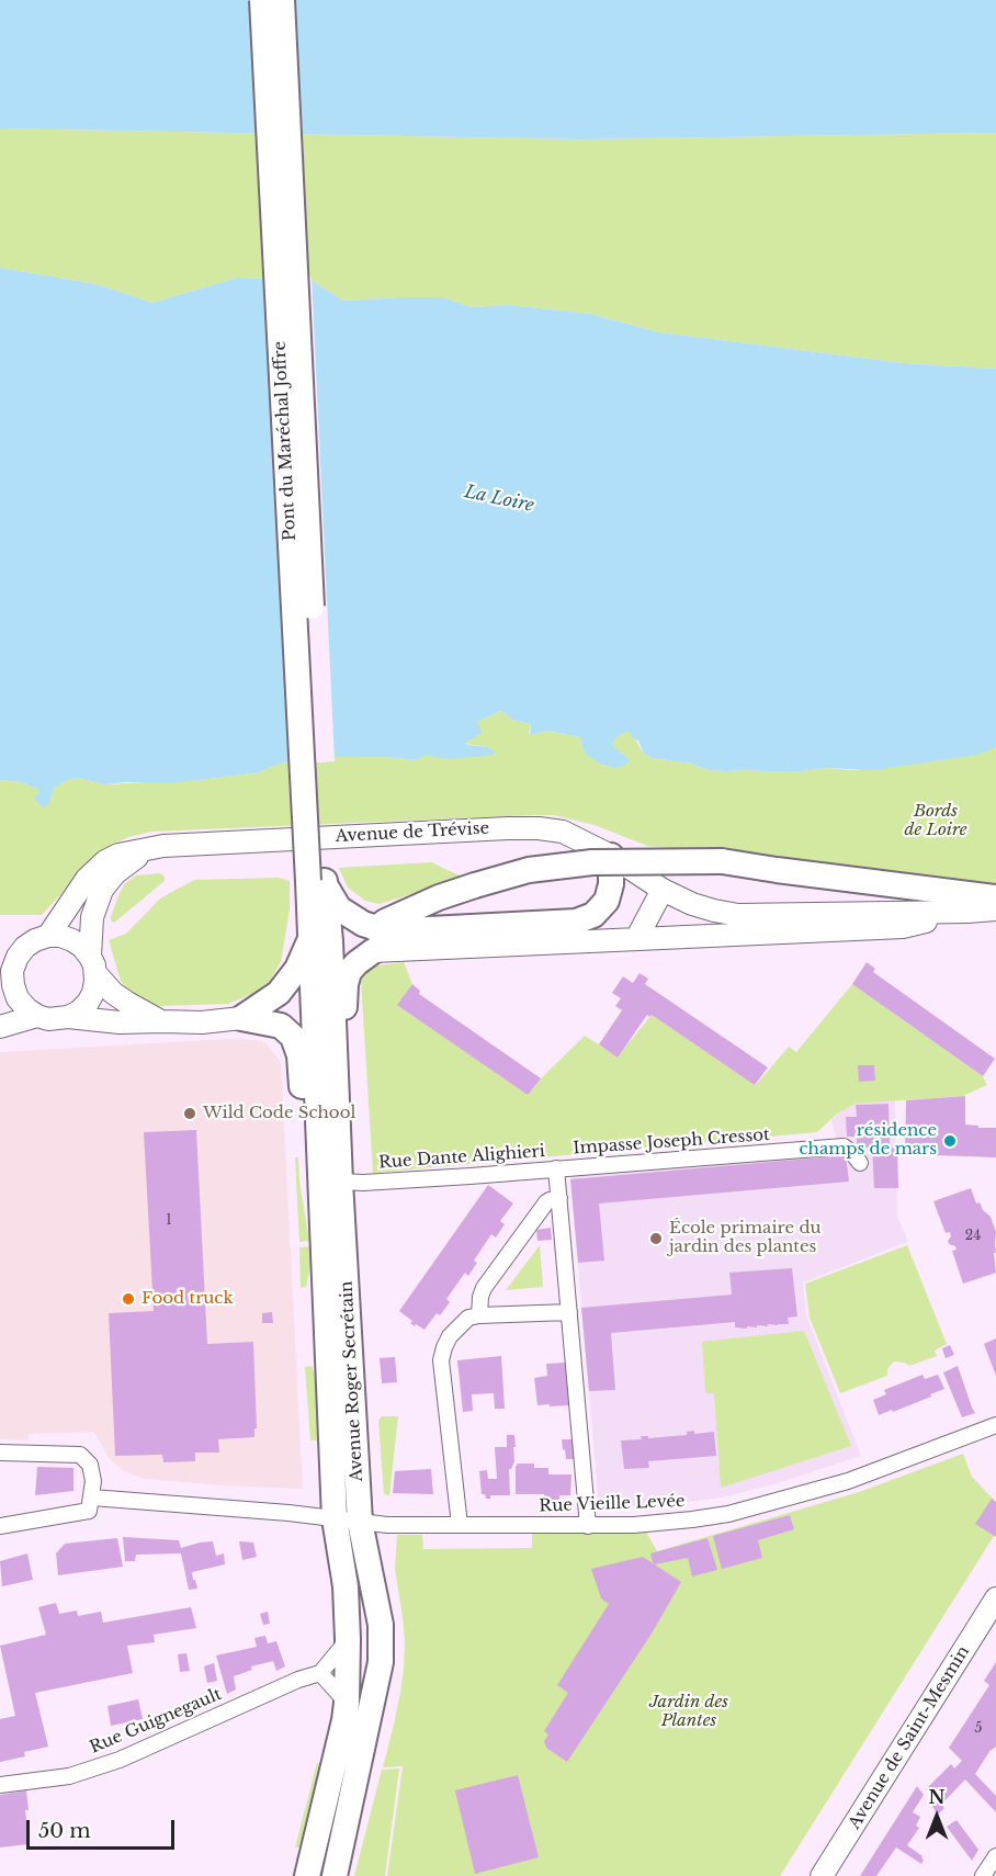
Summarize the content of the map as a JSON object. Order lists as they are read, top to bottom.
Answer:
{
  "streets": {
    "main road": ["Pont du Maréchal Joffre", "Avenue Roger Secrétain"],
    "street": [
      "Avenue de Trévise",
      "Impasse Joseph Cressot",
      "Rue Dante Alighieri",
      "Rue Vieille Levée",
      "Rue Guignegault",
      "Avenue de Saint-Mesmin"
    ]
  },
  "crossings": [
    ["Pont du Maréchal Joffre", "Avenue Roger Secrétain"],
    ["Impasse Joseph Cressot", "Rue Dante Alighieri"],
    ["Rue Dante Alighieri", "Avenue Roger Secrétain"],
    ["Rue Dante Alighieri", "Rue Vieille Levée"],
    ["Avenue Roger Secrétain", "Rue Vieille Levée"]
  ],
  "water": ["La Loire"],
  "parks": ["Bords de Loire", "Jardin des Plantes"],
  "places": [
    "Wild Code School",
    "résidence champs de mars",
    "École primaire du jardin des plantes",
    "Food truck"
  ],
  "house_numbers": ["1", "24", "5"],
  "scale_bar": "50 m",
  "north": "top"
}
